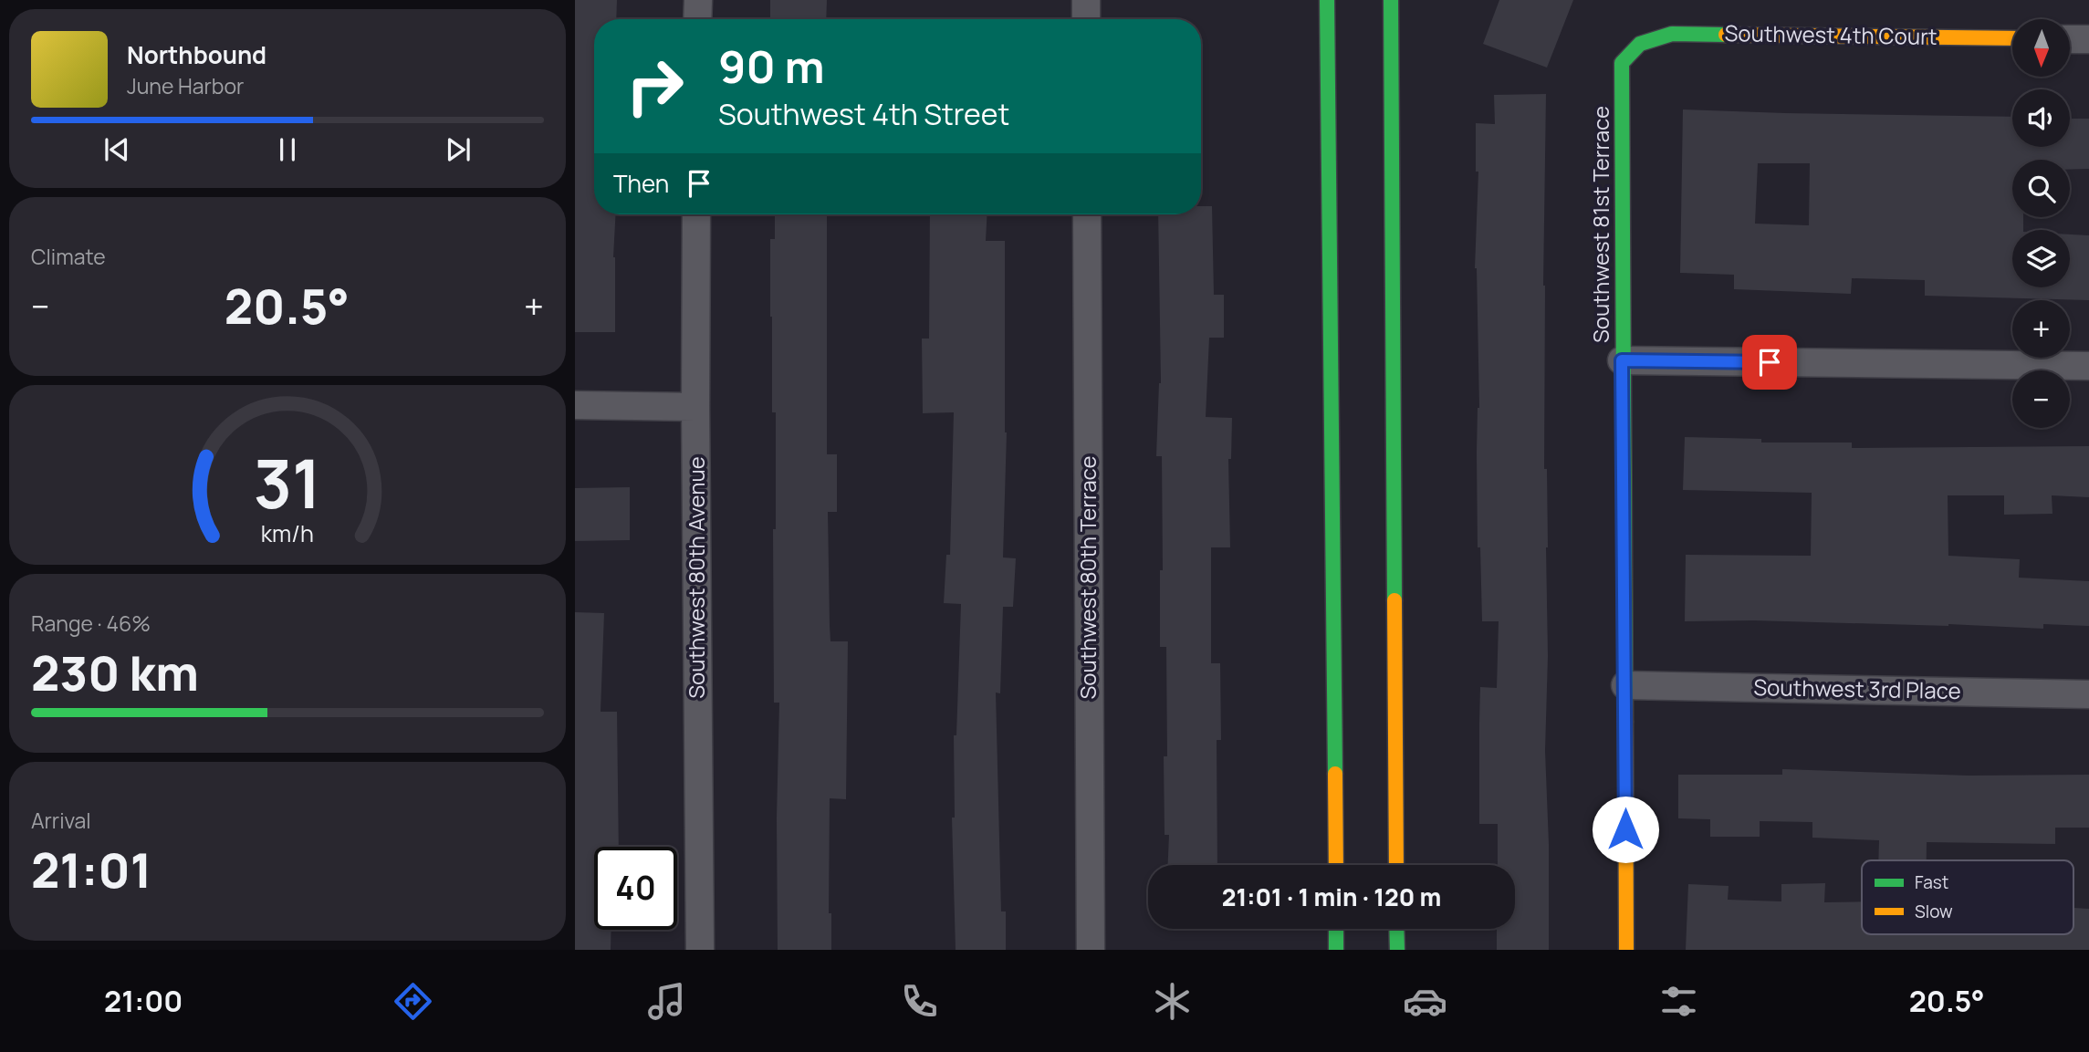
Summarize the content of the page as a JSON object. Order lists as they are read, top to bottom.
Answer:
{
  "streets": {
    "street": [
      "Southwest 4th Court",
      "Southwest 81st Terrace",
      "Southwest 80th Avenue",
      "Southwest 80th Terrace",
      "Southwest 3rd Place"
    ]
  },
  "crossings": [
    ["Southwest 4th Court", "Southwest 81st Terrace"],
    ["Southwest 81st Terrace", "Southwest 3rd Place"]
  ],
  "legend": ["Fast", "Slow"],
  "north": "bottom",
  "page": {
    "map_buttons": ["+", "−"],
    "turn": ["90 m", "Southwest 4th Street"],
    "song": ["Northbound", "June Harbor"],
    "then": "Then",
    "tile": [
      "Climate",
      ["Range · 46%", "230 km"],
      ["Arrival", "21:01"]
    ],
    "heat": ["−", "20.5°", "+"],
    "limit": "40",
    "trip": "21:01 · 1 min · 120 m",
    "tabs": ["21:00", "20.5°"],
    "gauge": ["31", "km/h"]
  }
}
